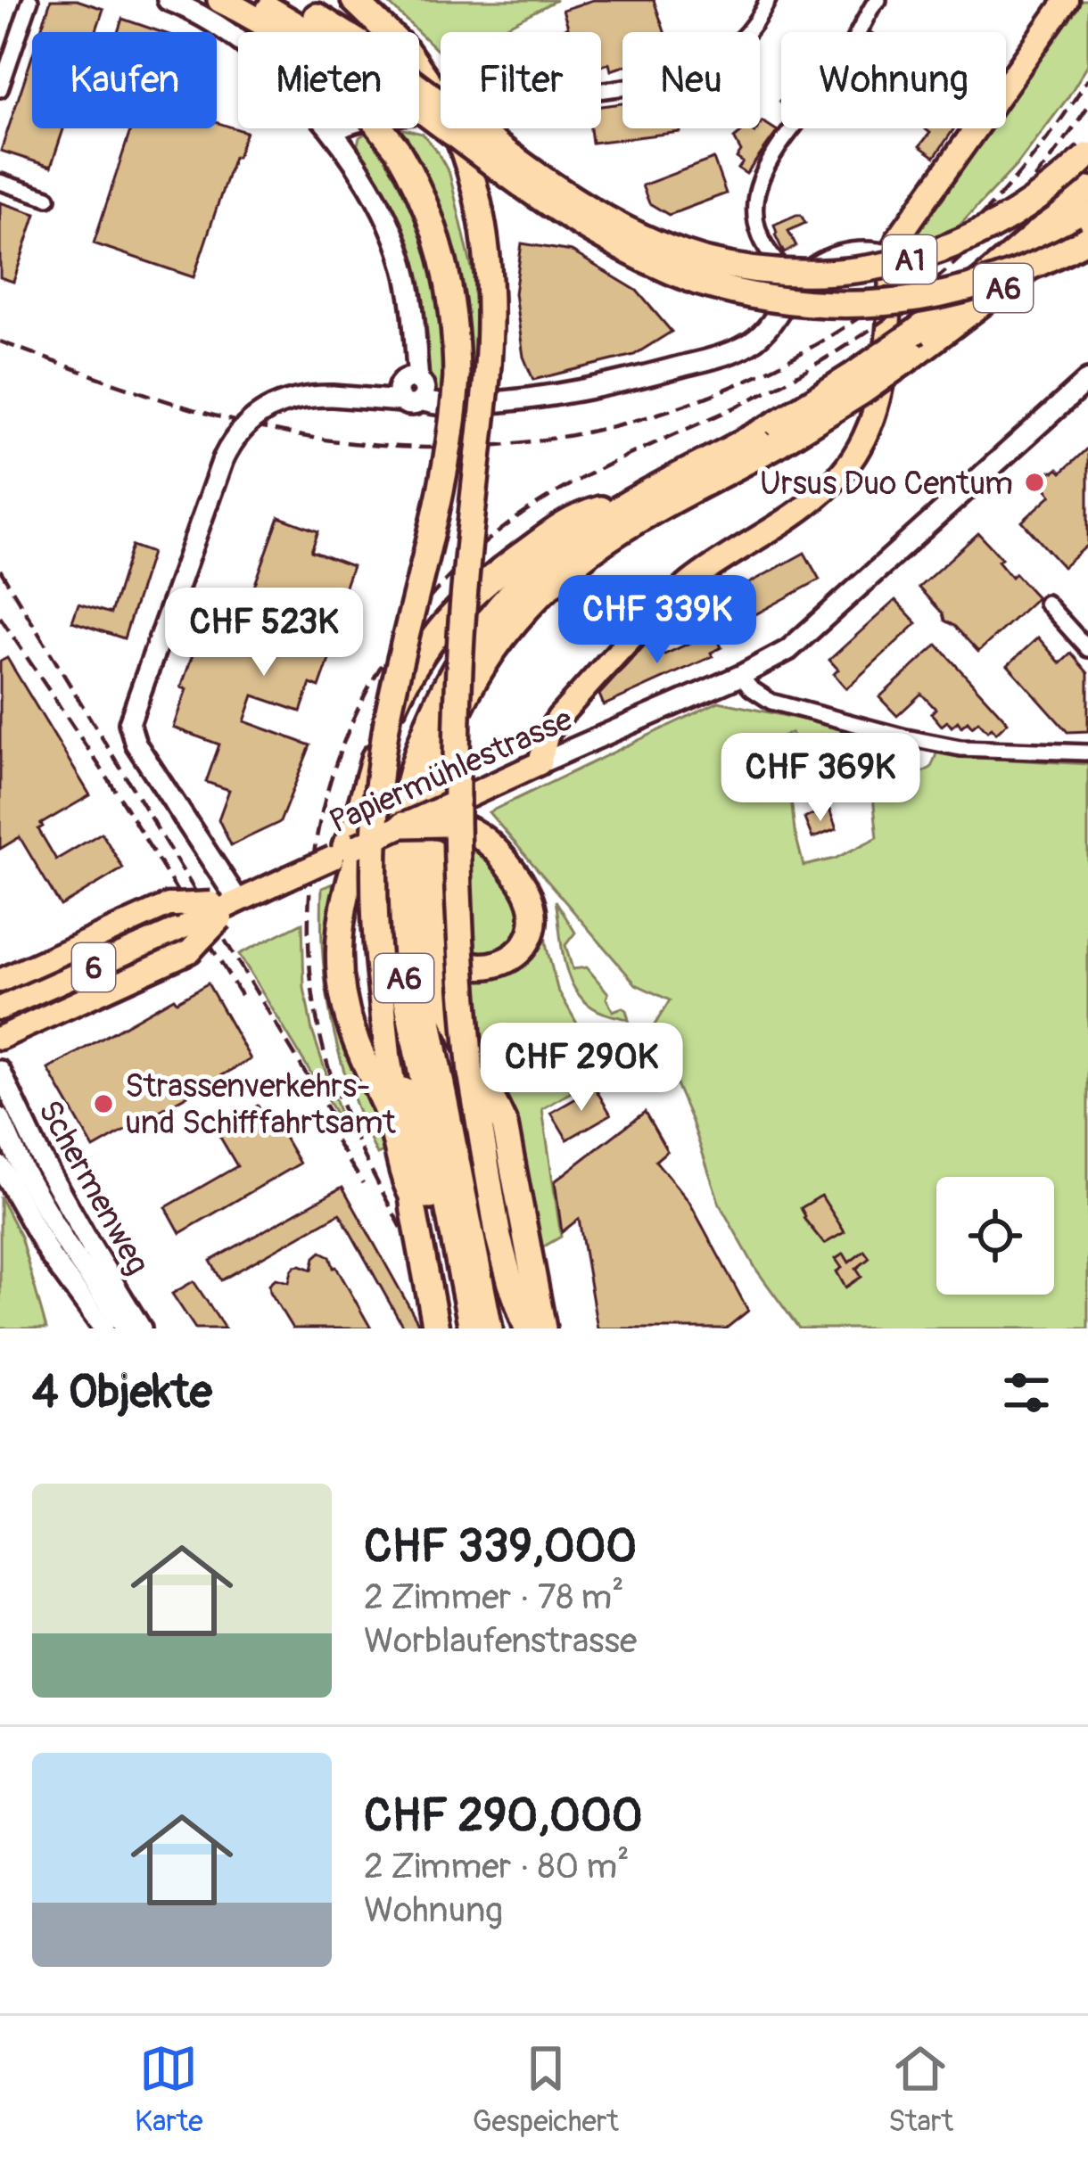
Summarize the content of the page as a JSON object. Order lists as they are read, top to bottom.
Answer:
{
  "streets": {
    "highway": ["A1", "A6"],
    "main road": ["Papiermühlestrasse", "6"],
    "street": ["Schermenweg"]
  },
  "places": ["Ursus Duo Centum", "Strassenverkehrs- und Schifffahrtsamt"],
  "page": {
    "chip": [
      "Kaufen",
      "Mieten",
      "Filter",
      "Neu",
      "Wohnung"
    ],
    "price": [
      "CHF 339K",
      "CHF 523K",
      "CHF 369K",
      "CHF 290K"
    ],
    "heading": "4 Objekte",
    "list": [
      {
        "name": "CHF 339,000",
        "note": "2 Zimmer · 78 m² · Worblaufenstrasse"
      },
      {
        "name": "CHF 290,000",
        "note": "2 Zimmer · 80 m² · Wohnung"
      }
    ],
    "tabs": ["Karte", "Gespeichert", "Start"]
  }
}
